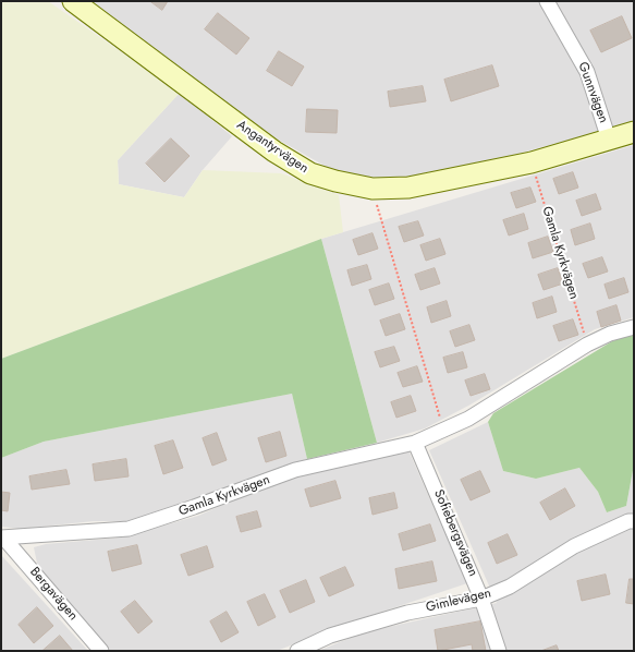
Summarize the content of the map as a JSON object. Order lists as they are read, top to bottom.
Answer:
{
  "streets": {
    "street": [
      "Gunnvägen",
      "Angantyrvägen",
      "Gamla Kyrkvägen",
      "Sofiebergsvägen",
      "Bergavägen",
      "Gimlevägen"
    ]
  },
  "crossings": [
    ["Gunnvägen", "Angantyrvägen"],
    ["Angantyrvägen", "Gamla Kyrkvägen"],
    ["Gamla Kyrkvägen", "Sofiebergsvägen"],
    ["Gamla Kyrkvägen", "Bergavägen"],
    ["Sofiebergsvägen", "Gimlevägen"]
  ]
}
